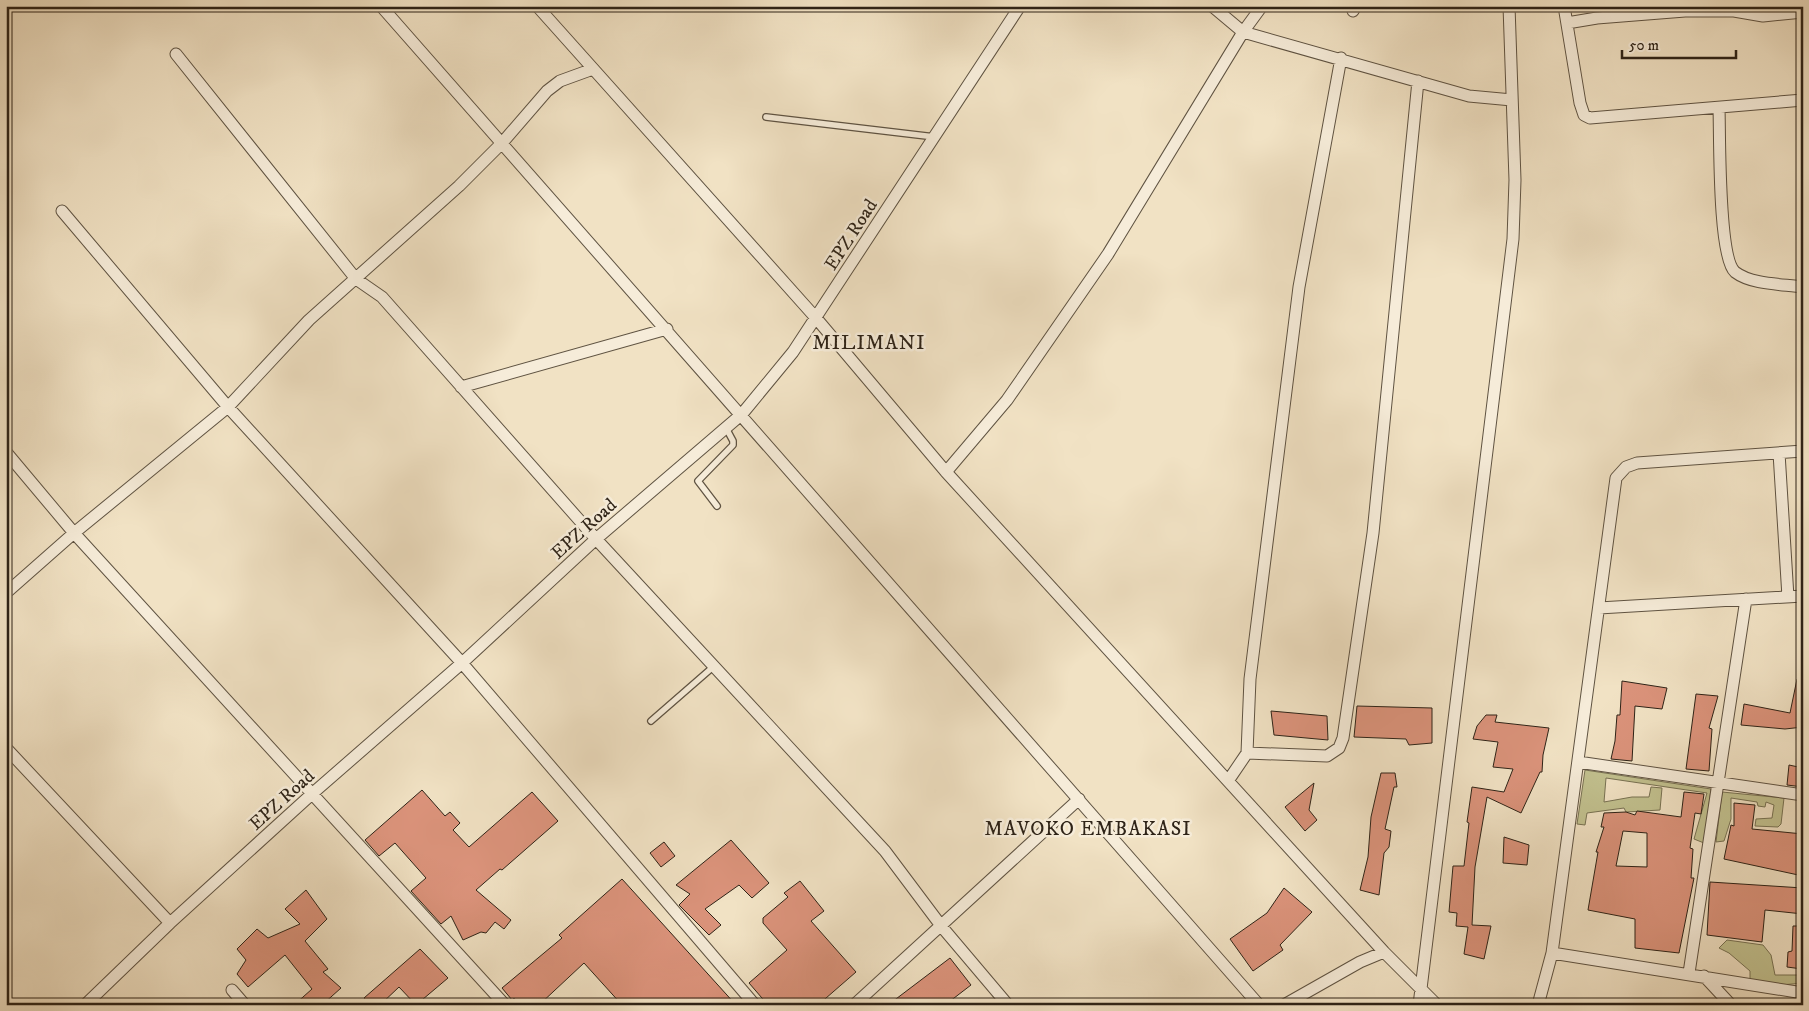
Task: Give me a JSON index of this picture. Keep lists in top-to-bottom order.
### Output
{
  "streets": {
    "street": ["EPZ Road"]
  },
  "districts": ["MILIMANI", "MAVOKO EMBAKASI"],
  "scale_bar": "50 m"
}
